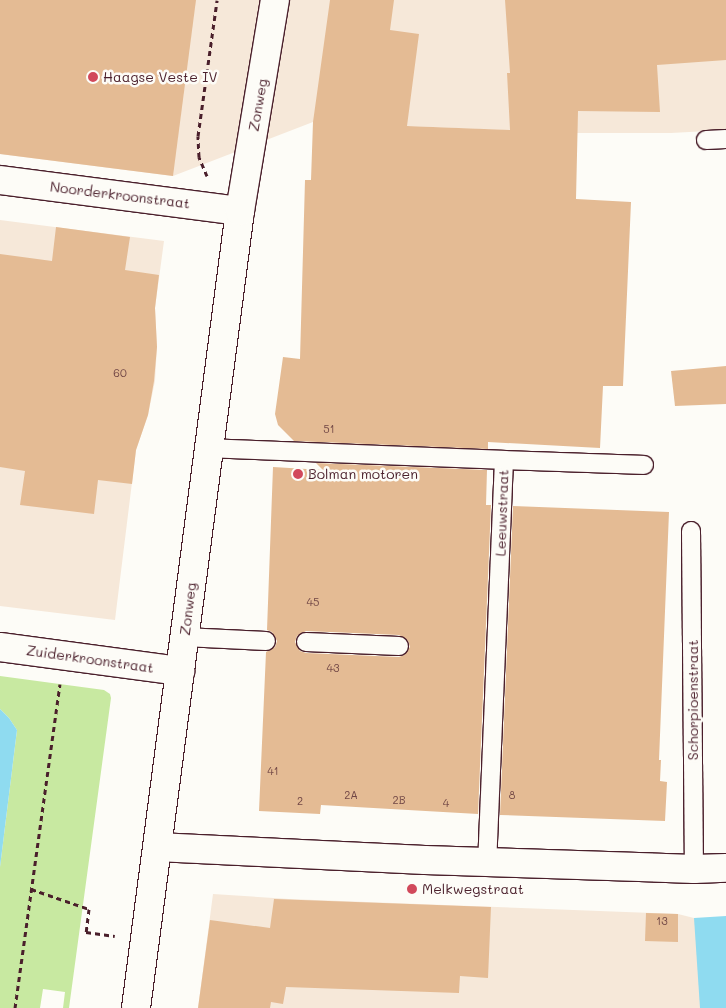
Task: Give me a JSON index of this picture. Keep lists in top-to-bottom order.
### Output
{
  "streets": {
    "street": ["Zonweg", "Noorderkroonstraat", "Zuiderkroonstraat"],
    "lane": ["Leeuwstraat", "Schorpioenstraat"]
  },
  "crossings": [
    ["Zonweg", "Noorderkroonstraat"],
    ["Zonweg", "Leeuwstraat"],
    ["Zonweg", "Zuiderkroonstraat"]
  ],
  "places": ["Haagse Veste IV", "Bolman motoren", "Melkwegstraat"],
  "house_numbers": [
    "60",
    "51",
    "45",
    "43",
    "41",
    "2A",
    "8",
    "2B",
    "2",
    "4",
    "13"
  ]
}
